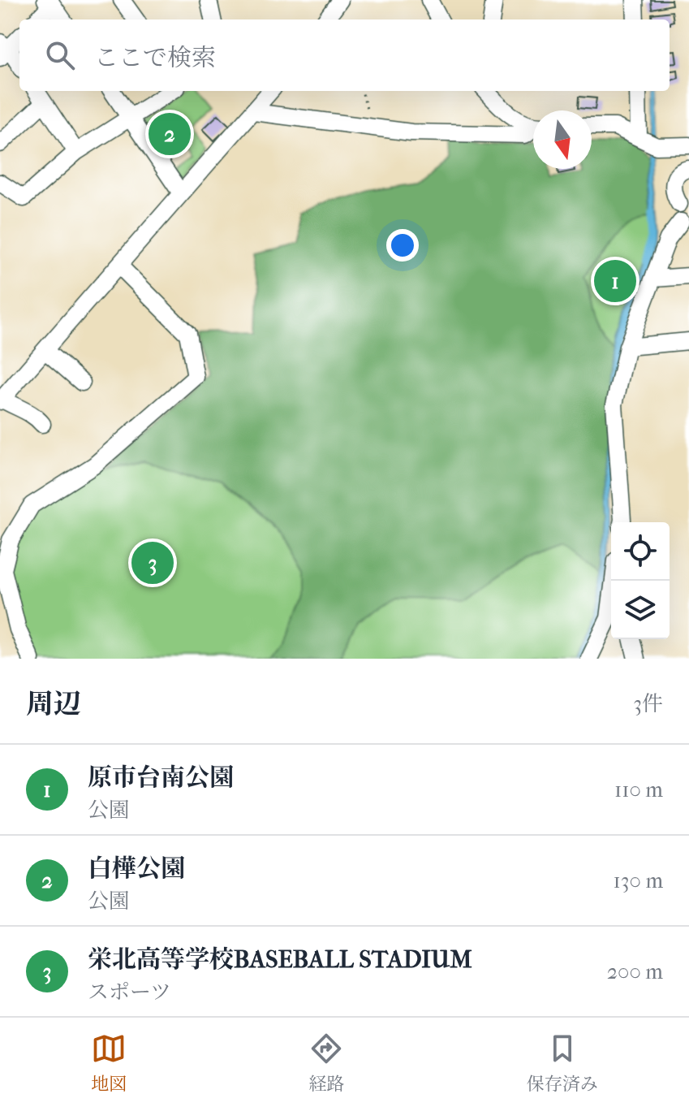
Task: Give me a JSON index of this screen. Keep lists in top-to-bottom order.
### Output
{
  "north": "bottom",
  "page": {
    "search": "ここで検索",
    "pins": ["2", "1", "3"],
    "heading": ["周辺", "3件"],
    "list": [
      {
        "mark": "1",
        "name": "原市台南公園",
        "note": "公園",
        "value": "110 m"
      },
      {
        "mark": "2",
        "name": "白樺公園",
        "note": "公園",
        "value": "130 m"
      },
      {
        "mark": "3",
        "name": "栄北高等学校BASEBALL STADIUM",
        "note": "スポーツ",
        "value": "200 m"
      }
    ],
    "nav": ["地図", "経路", "保存済み"]
  }
}
